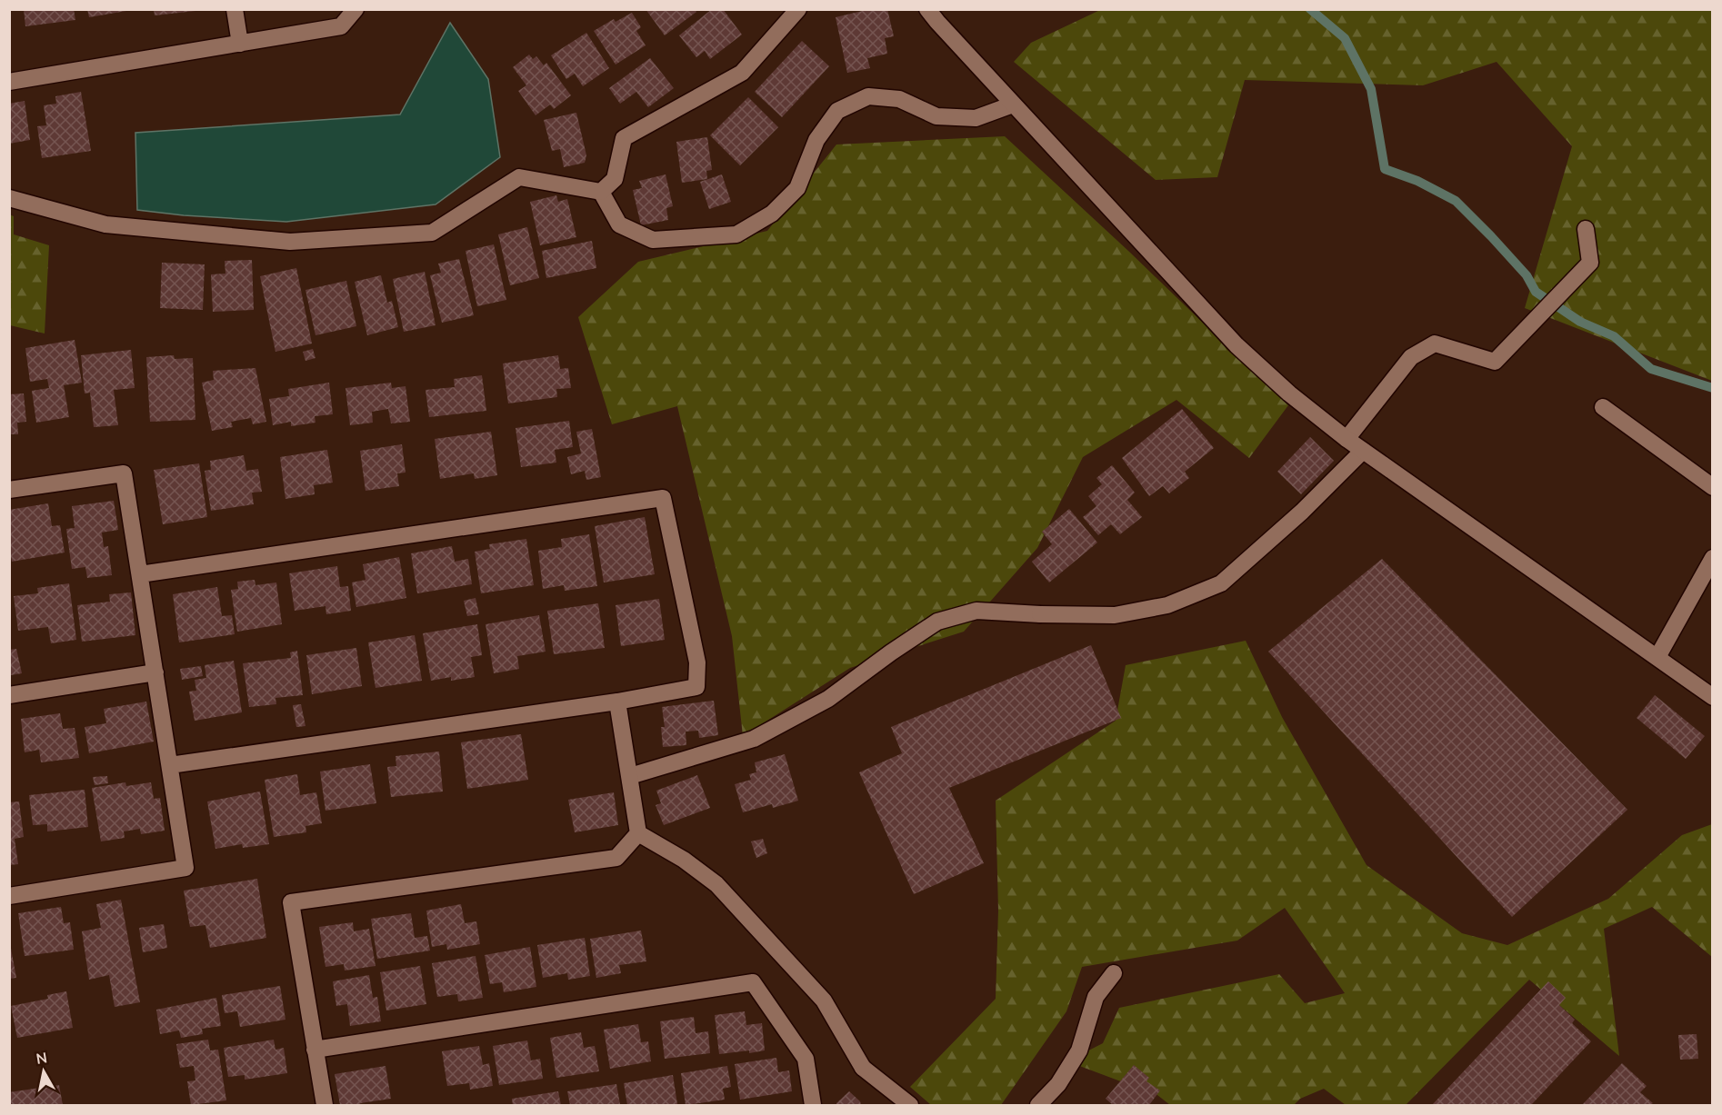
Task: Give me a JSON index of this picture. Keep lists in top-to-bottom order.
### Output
{
  "north": "top"
}
